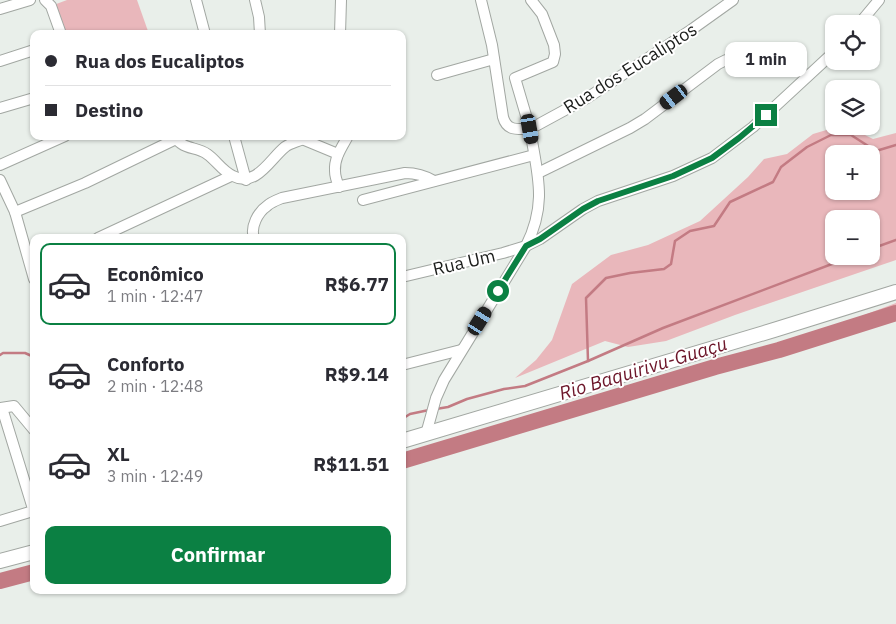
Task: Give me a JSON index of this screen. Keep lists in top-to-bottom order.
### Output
{
  "streets": {
    "street": ["Rua dos Eucaliptos", "Rua Um"]
  },
  "water": ["Rio Baquirivu-Guaçu"],
  "page": {
    "map_buttons": ["+", "−"],
    "banner": ["Rua dos Eucaliptos", "Destino"],
    "bubble": "1 min",
    "list": [
      {
        "name": "Econômico",
        "note": "1 min · 12:47",
        "value": "R$6.77"
      },
      {
        "name": "Conforto",
        "note": "2 min · 12:48",
        "value": "R$9.14"
      },
      {
        "name": "XL",
        "note": "3 min · 12:49",
        "value": "R$11.51"
      }
    ],
    "buttons": "Confirmar"
  }
}
